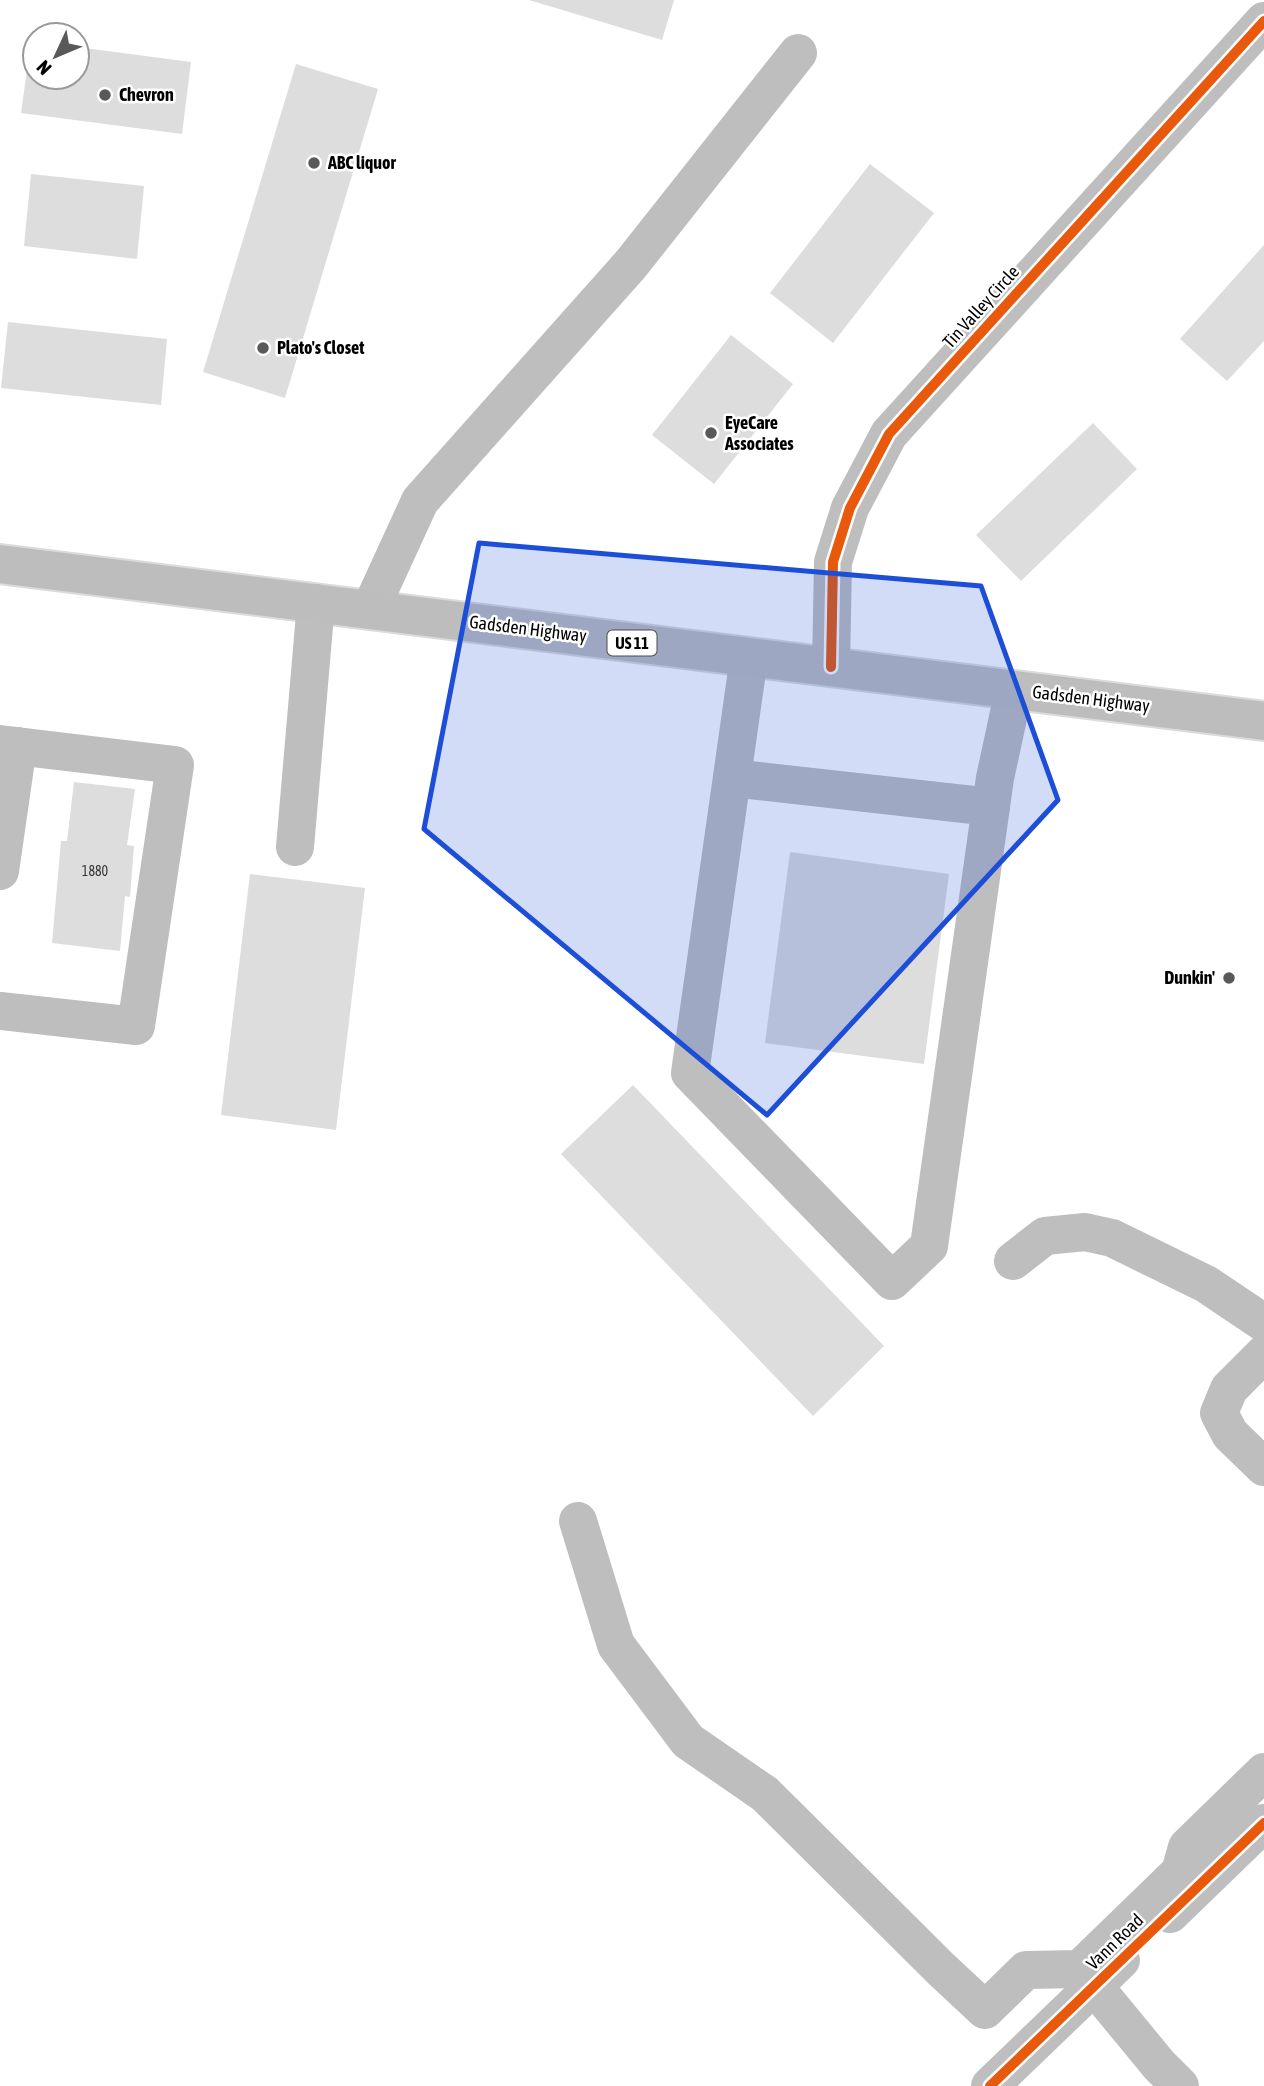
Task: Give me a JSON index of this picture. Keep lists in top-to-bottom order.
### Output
{
  "streets": {
    "main road": ["Gadsden Highway", "US 11"],
    "street": ["Tin Valley Circle", "Vann Road"]
  },
  "crossings": [
    ["Tin Valley Circle", "Gadsden Highway"]
  ],
  "places": [
    "Chevron",
    "ABC liquor",
    "Plato's Closet",
    "EyeCare Associates",
    "Dunkin'"
  ],
  "house_numbers": ["1880"],
  "north": "bottom left"
}
